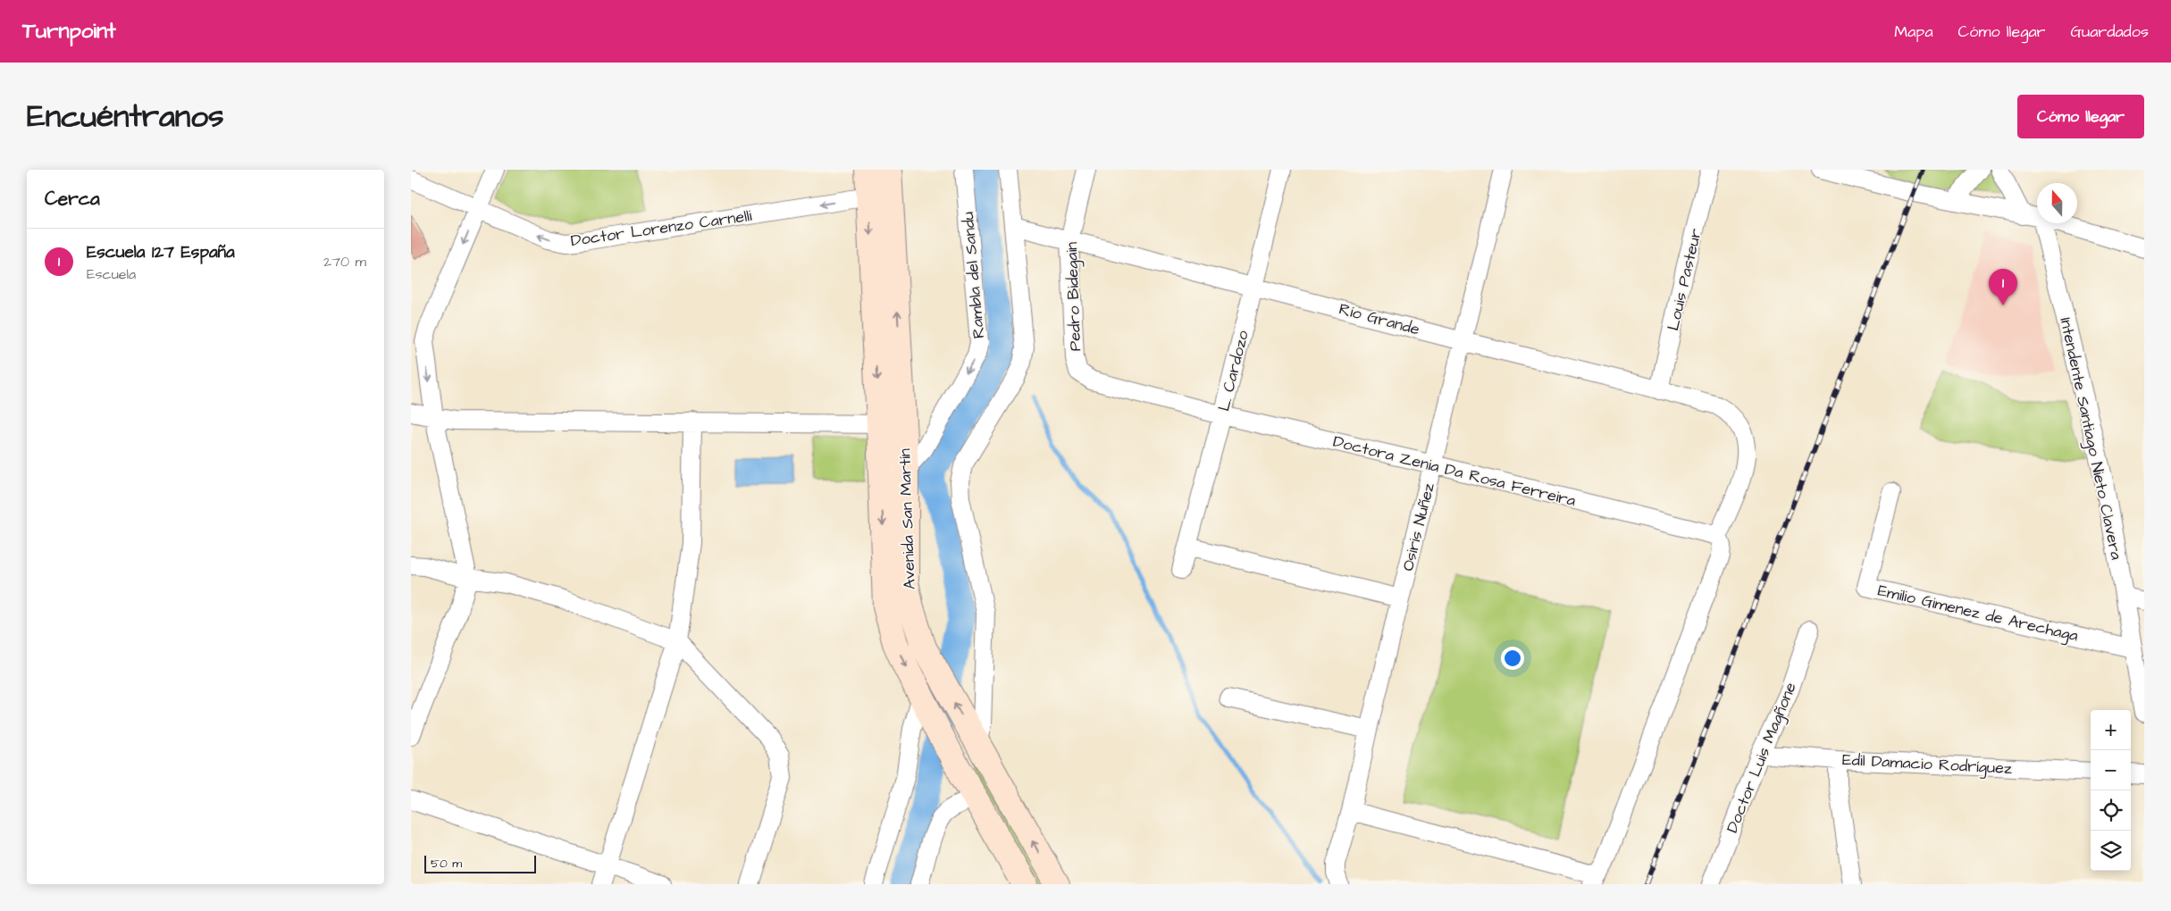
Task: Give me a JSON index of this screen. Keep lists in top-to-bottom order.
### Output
{
  "streets": {
    "street": [
      "Doctor Lorenzo Carnelli",
      "Rambla del Sandu",
      "Louis Pasteur",
      "Pedro Bidegain",
      "Río Grande",
      "L. Cardozo",
      "Intendente Santiago Nieto Clavera",
      "Doctora Zenia Da Rosa Ferreira",
      "Avenida San Martín",
      "Osiris Nuñez",
      "Emilio Gimenez de Arechaga",
      "Doctor Luis Magñone",
      "Edil Damacio Rodríguez"
    ]
  },
  "crossings": [
    ["Doctor Lorenzo Carnelli", "Avenida San Martín"],
    ["Rambla del Sandu", "Avenida San Martín"],
    ["Louis Pasteur", "Río Grande"],
    ["Pedro Bidegain", "Río Grande"],
    ["Pedro Bidegain", "Doctora Zenia Da Rosa Ferreira"],
    ["Río Grande", "L. Cardozo"],
    ["Río Grande", "Doctora Zenia Da Rosa Ferreira"],
    ["Río Grande", "Osiris Nuñez"],
    ["L. Cardozo", "Doctora Zenia Da Rosa Ferreira"],
    ["Intendente Santiago Nieto Clavera", "Emilio Gimenez de Arechaga"],
    ["Doctora Zenia Da Rosa Ferreira", "Osiris Nuñez"],
    ["Doctor Luis Magñone", "Edil Damacio Rodríguez"]
  ],
  "one_way": ["Doctor Lorenzo Carnelli"],
  "scale_bar": "50 m",
  "north": "top",
  "page": {
    "header": "Turnpoint",
    "nav": ["Mapa", "Cómo llegar", "Guardados"],
    "title": "Encuéntranos",
    "buttons": "Cómo llegar",
    "heading": "Cerca",
    "list": [
      {
        "mark": "1",
        "name": "Escuela 127 España",
        "note": "Escuela",
        "value": "270 m"
      }
    ],
    "pins": "1",
    "map_buttons": ["+", "−"],
    "scale": "50 m"
  }
}
